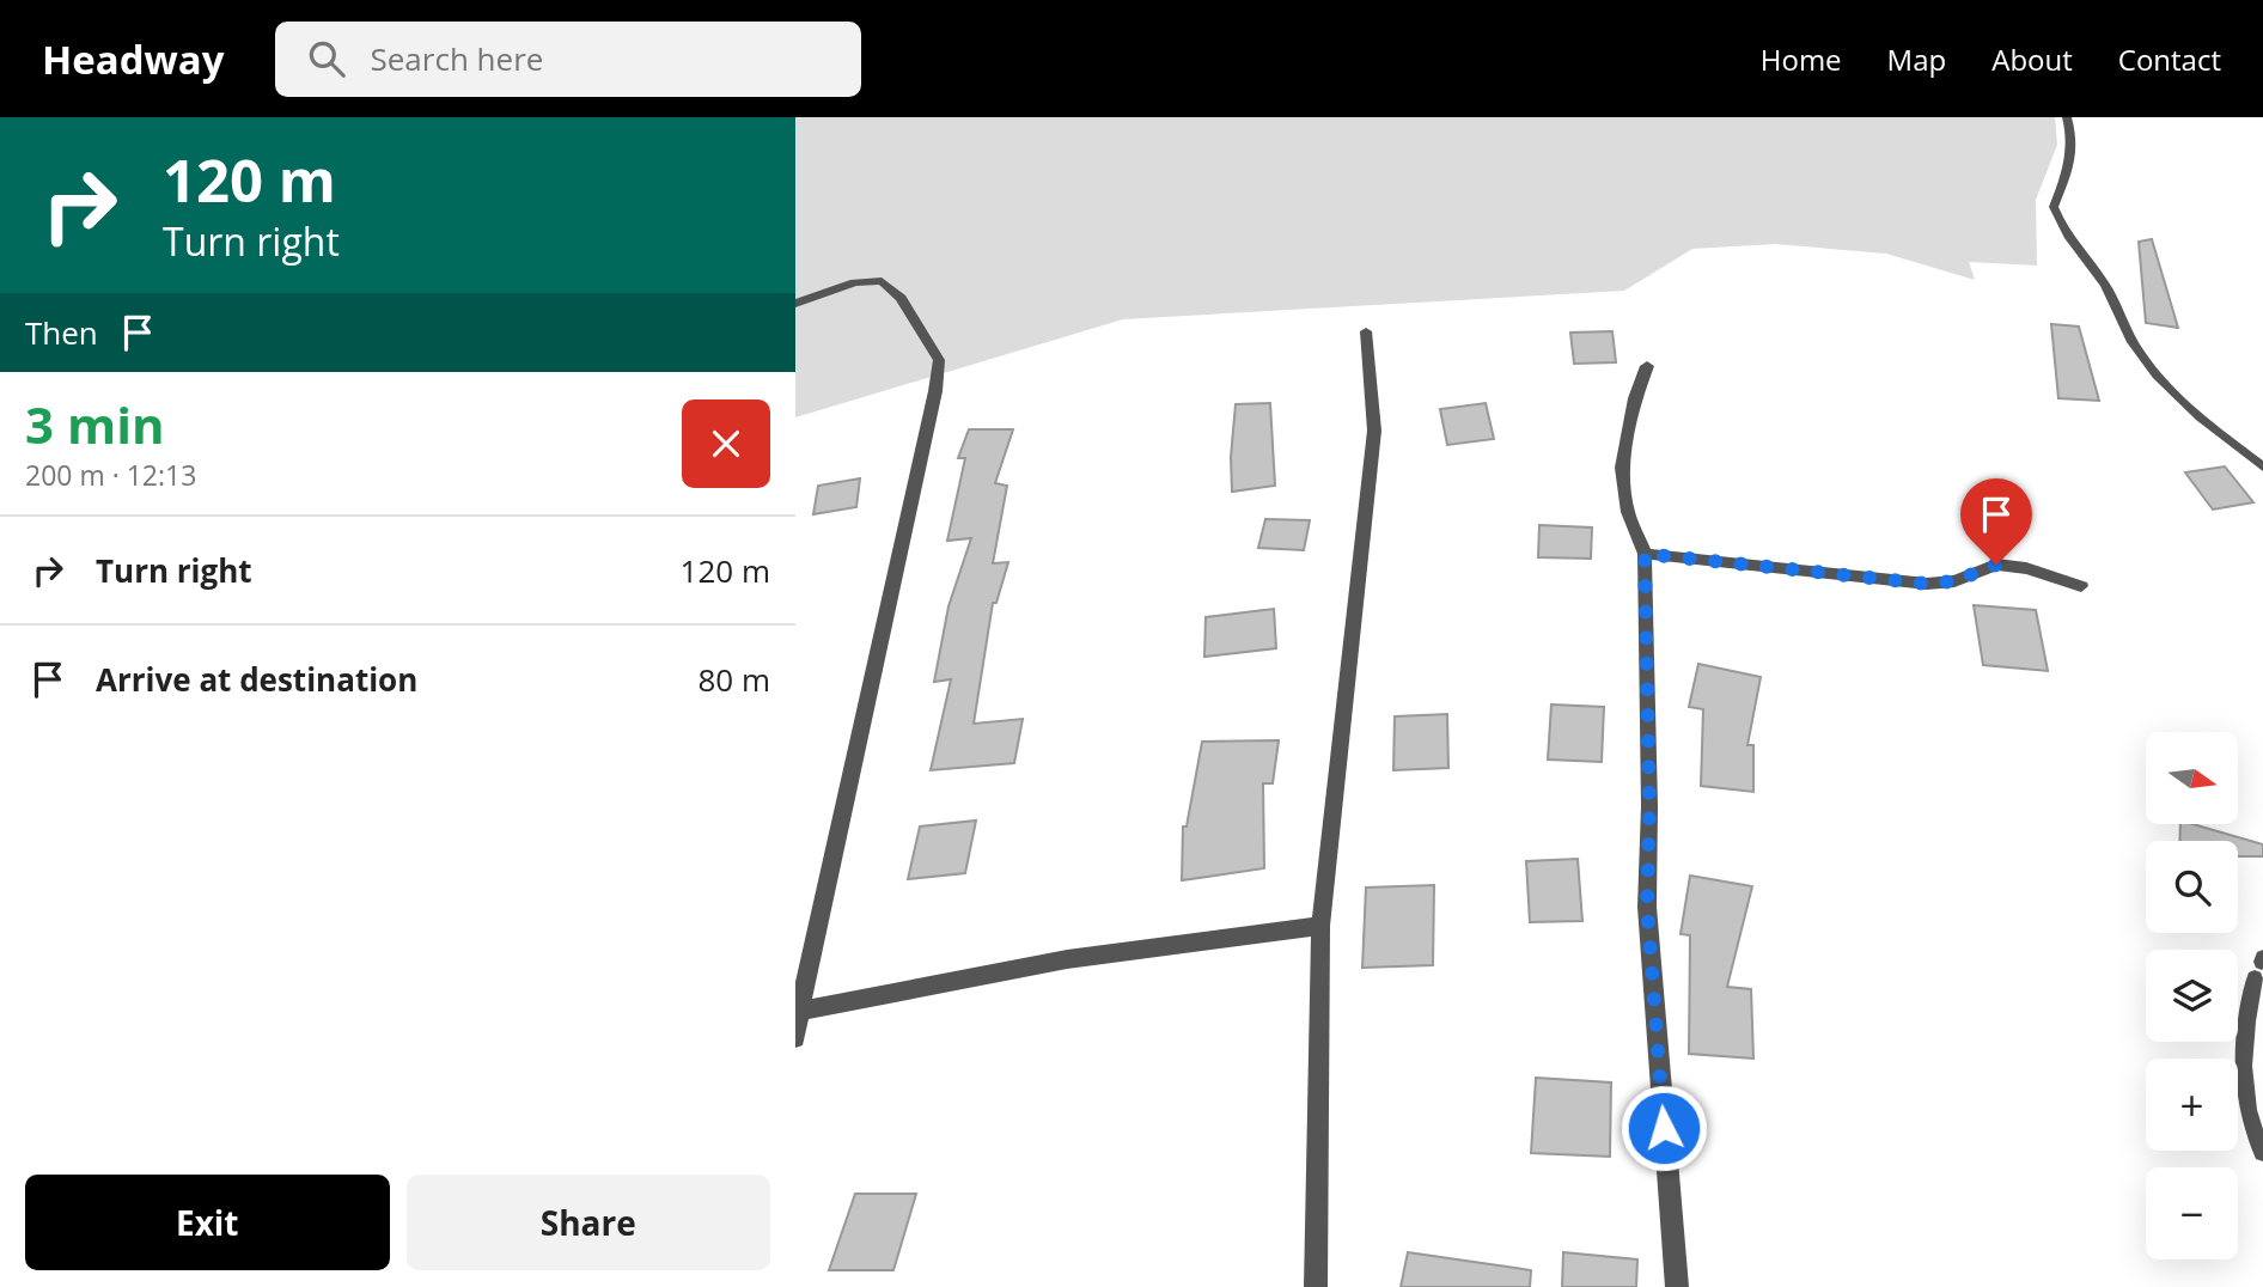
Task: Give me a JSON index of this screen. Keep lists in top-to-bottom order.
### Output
{
  "north": "right",
  "page": {
    "header": "Headway",
    "search": "Search here",
    "nav": [
      "Home",
      "Map",
      "About",
      "Contact"
    ],
    "turn": ["120 m", "Turn right"],
    "then": "Then",
    "heading": ["3 min", "200 m · 12:13"],
    "list": [
      {
        "name": "Turn right",
        "value": "120 m"
      },
      {
        "name": "Arrive at destination",
        "value": "80 m"
      }
    ],
    "map_buttons": ["+", "−"],
    "buttons": ["Exit", "Share"]
  }
}
